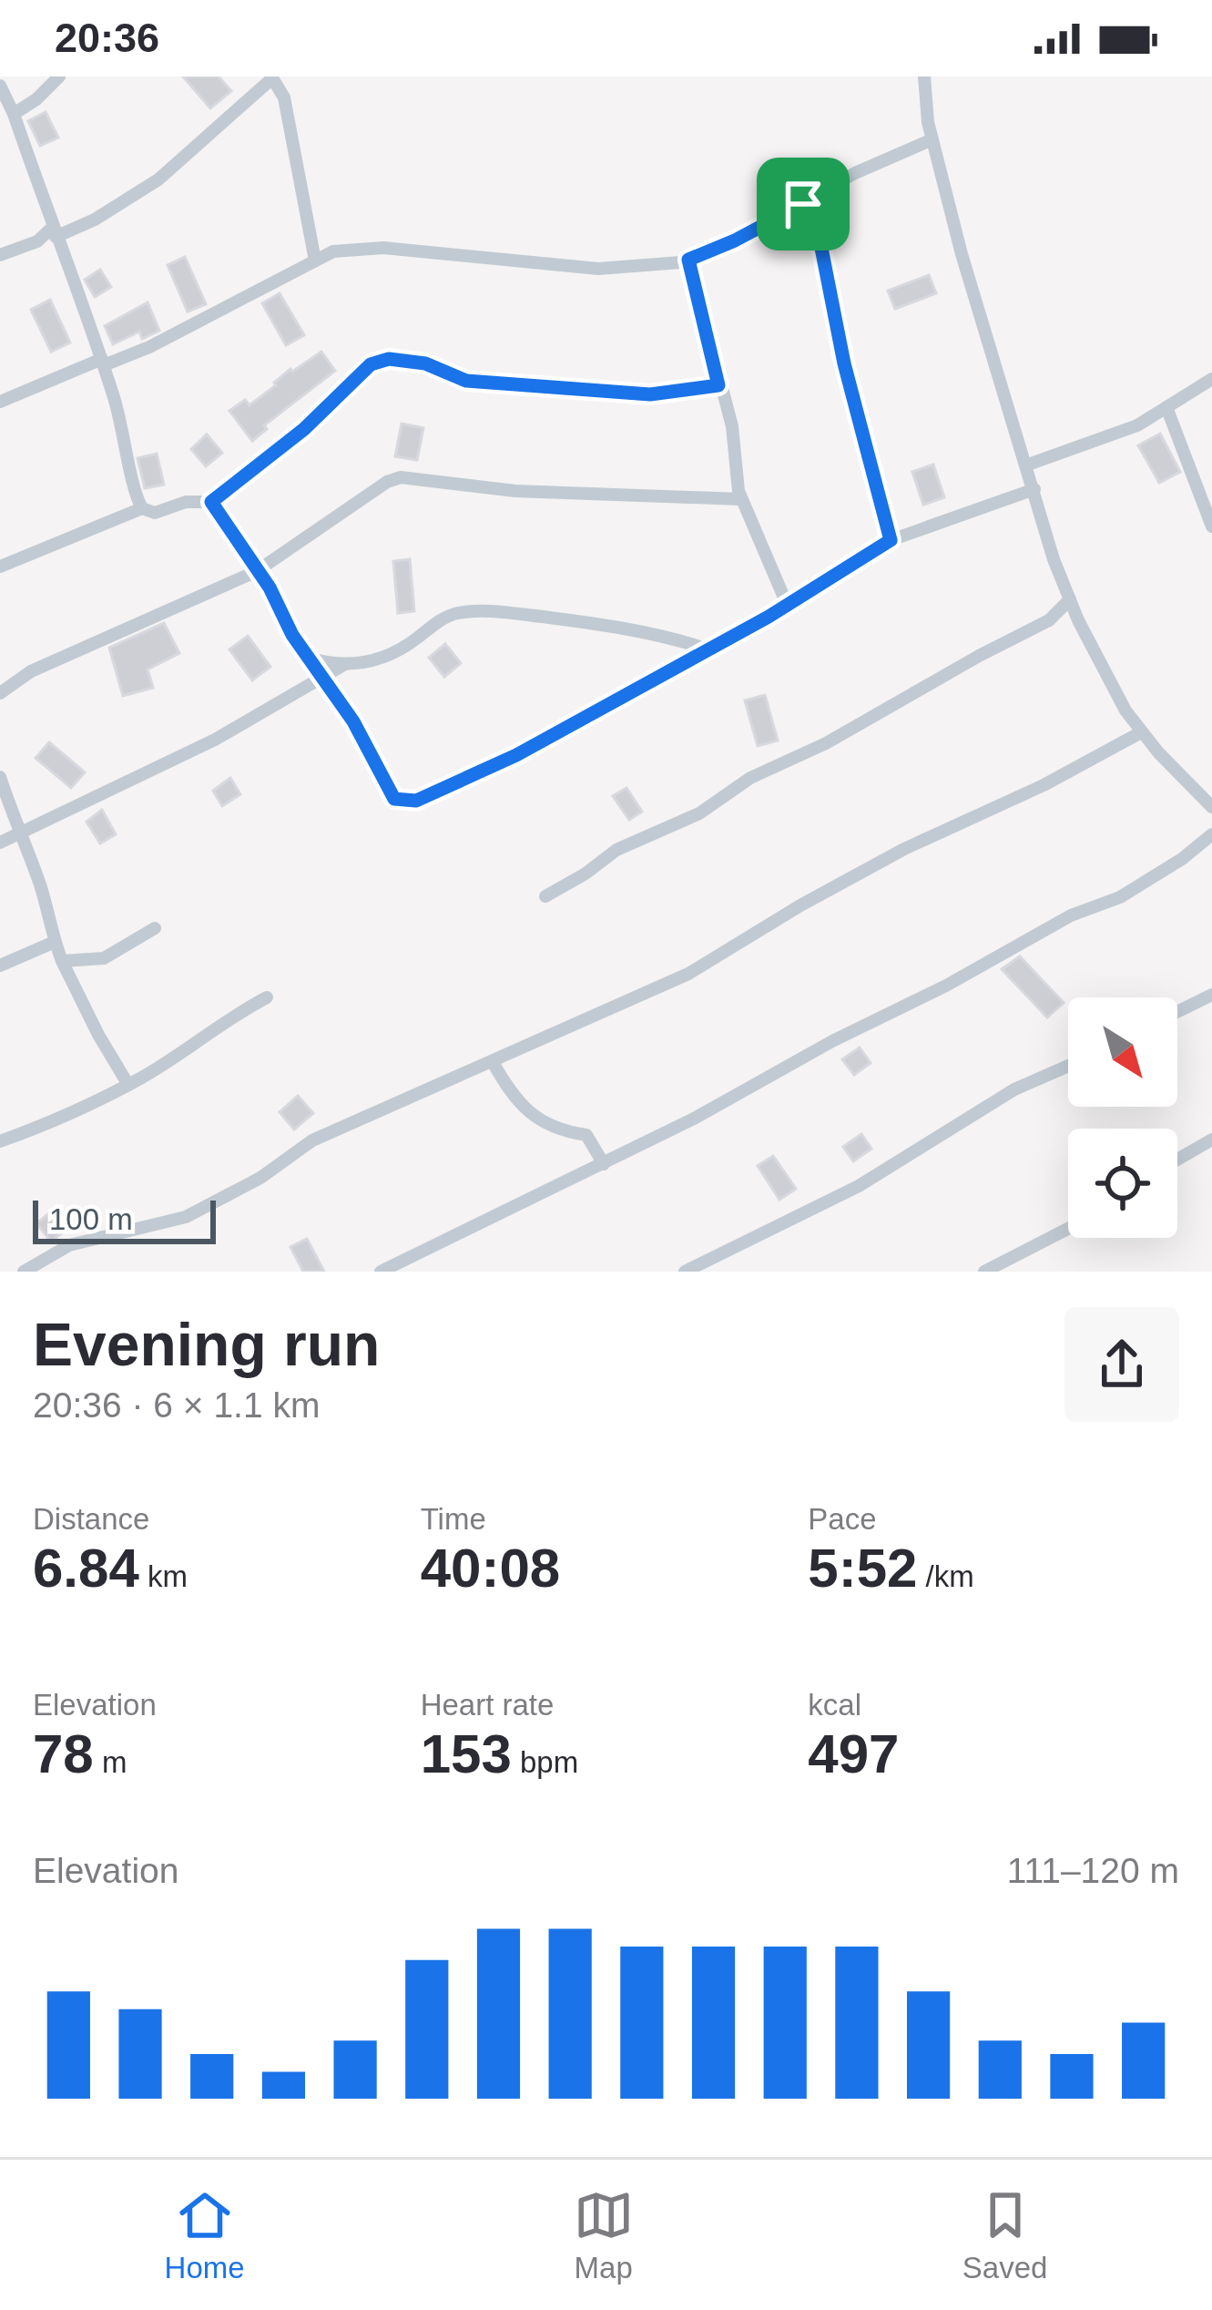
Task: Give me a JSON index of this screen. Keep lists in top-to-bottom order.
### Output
{
  "scale_bar": "100 m",
  "north": "bottom right",
  "page": {
    "status": "20:36",
    "scale": "100 m",
    "heading": ["Evening run", "20:36 · 6 × 1.1 km"],
    "stats": [
      ["Distance", "6.84 km"],
      ["Time", "40:08"],
      ["Pace", "5:52 /km"],
      ["Elevation", "78 m"],
      ["Heart rate", "153 bpm"],
      ["kcal", "497"]
    ],
    "chart": ["Elevation", "111–120 m"],
    "tabs": ["Home", "Map", "Saved"]
  }
}
